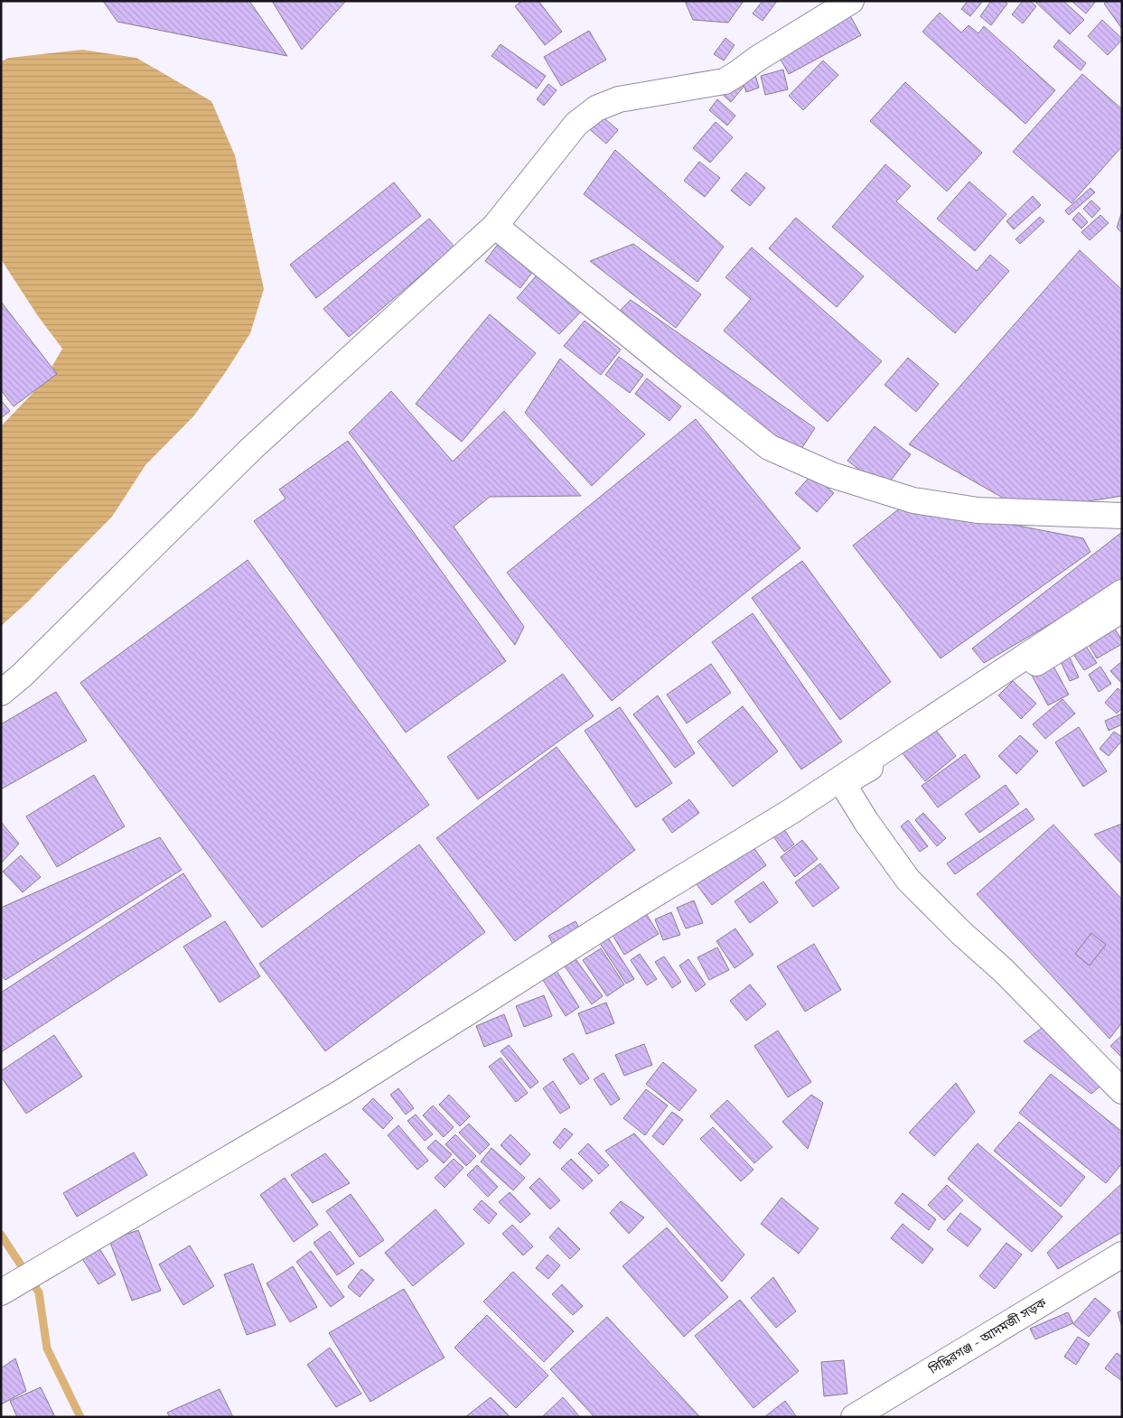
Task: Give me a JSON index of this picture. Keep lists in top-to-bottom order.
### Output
{
  "streets": {
    "street": ["সিদ্ধিরগঞ্জ - আদমজী সড়ক"]
  }
}
